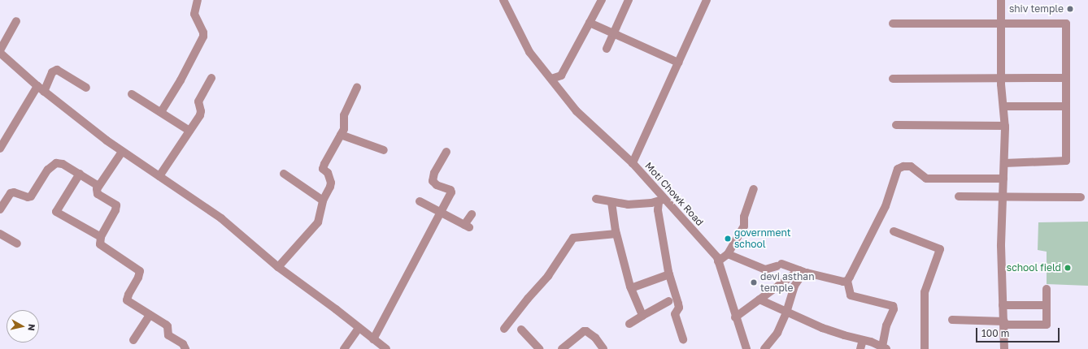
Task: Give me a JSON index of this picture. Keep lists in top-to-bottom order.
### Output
{
  "streets": {
    "street": ["Moti Chowk Road"]
  },
  "places": [
    "shiv temple",
    "government school",
    "school field",
    "devi asthan temple"
  ],
  "scale_bar": "100 m",
  "north": "right"
}
